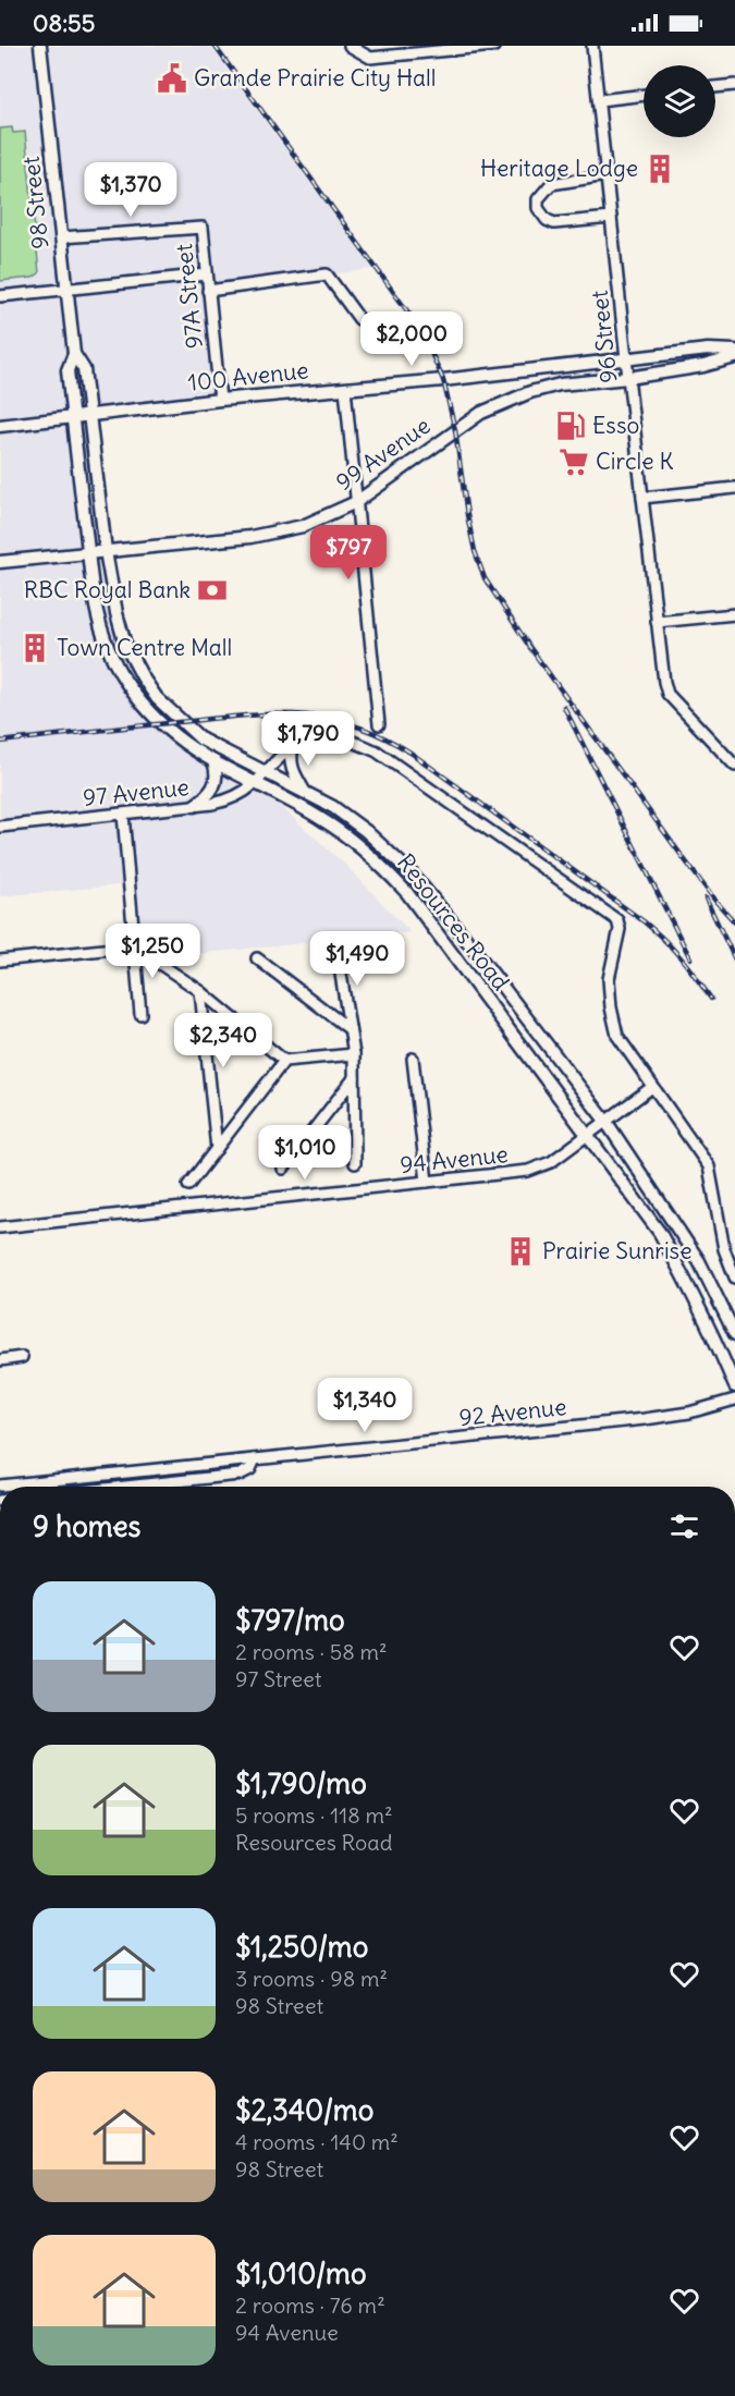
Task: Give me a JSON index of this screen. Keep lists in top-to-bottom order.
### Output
{
  "streets": {
    "main road": [
      "98 Street",
      "100 Avenue",
      "99 Avenue",
      "Resources Road"
    ],
    "street": [
      "97A Street",
      "96 Street",
      "97 Avenue",
      "94 Avenue",
      "92 Avenue"
    ]
  },
  "crossings": [
    ["98 Street", "97A Street"],
    ["98 Street", "100 Avenue"],
    ["98 Street", "99 Avenue"],
    ["98 Street", "Resources Road"],
    ["97A Street", "100 Avenue"],
    ["96 Street", "100 Avenue"],
    ["96 Street", "99 Avenue"],
    ["99 Avenue", "Resources Road"],
    ["97 Avenue", "Resources Road"],
    ["Resources Road", "94 Avenue"]
  ],
  "places": {
    "public building": ["Grande Prairie City Hall"],
    "building": ["Heritage Lodge", "Town Centre Mall", "Prairie Sunrise"],
    "fuel station": ["Esso"],
    "supermarket": ["Circle K"],
    "bank": ["RBC Royal Bank"]
  },
  "page": {
    "status": "08:55",
    "price": [
      "$1,370",
      "$2,000",
      "$797",
      "$1,790",
      "$1,250",
      "$1,490",
      "$2,340",
      "$1,010",
      "$1,340"
    ],
    "heading": "9 homes",
    "list": [
      {
        "name": "$797/mo",
        "note": "2 rooms · 58 m² · 97 Street"
      },
      {
        "name": "$1,790/mo",
        "note": "5 rooms · 118 m² · Resources Road"
      },
      {
        "name": "$1,250/mo",
        "note": "3 rooms · 98 m² · 98 Street"
      },
      {
        "name": "$2,340/mo",
        "note": "4 rooms · 140 m² · 98 Street"
      },
      {
        "name": "$1,010/mo",
        "note": "2 rooms · 76 m² · 94 Avenue"
      }
    ]
  }
}
